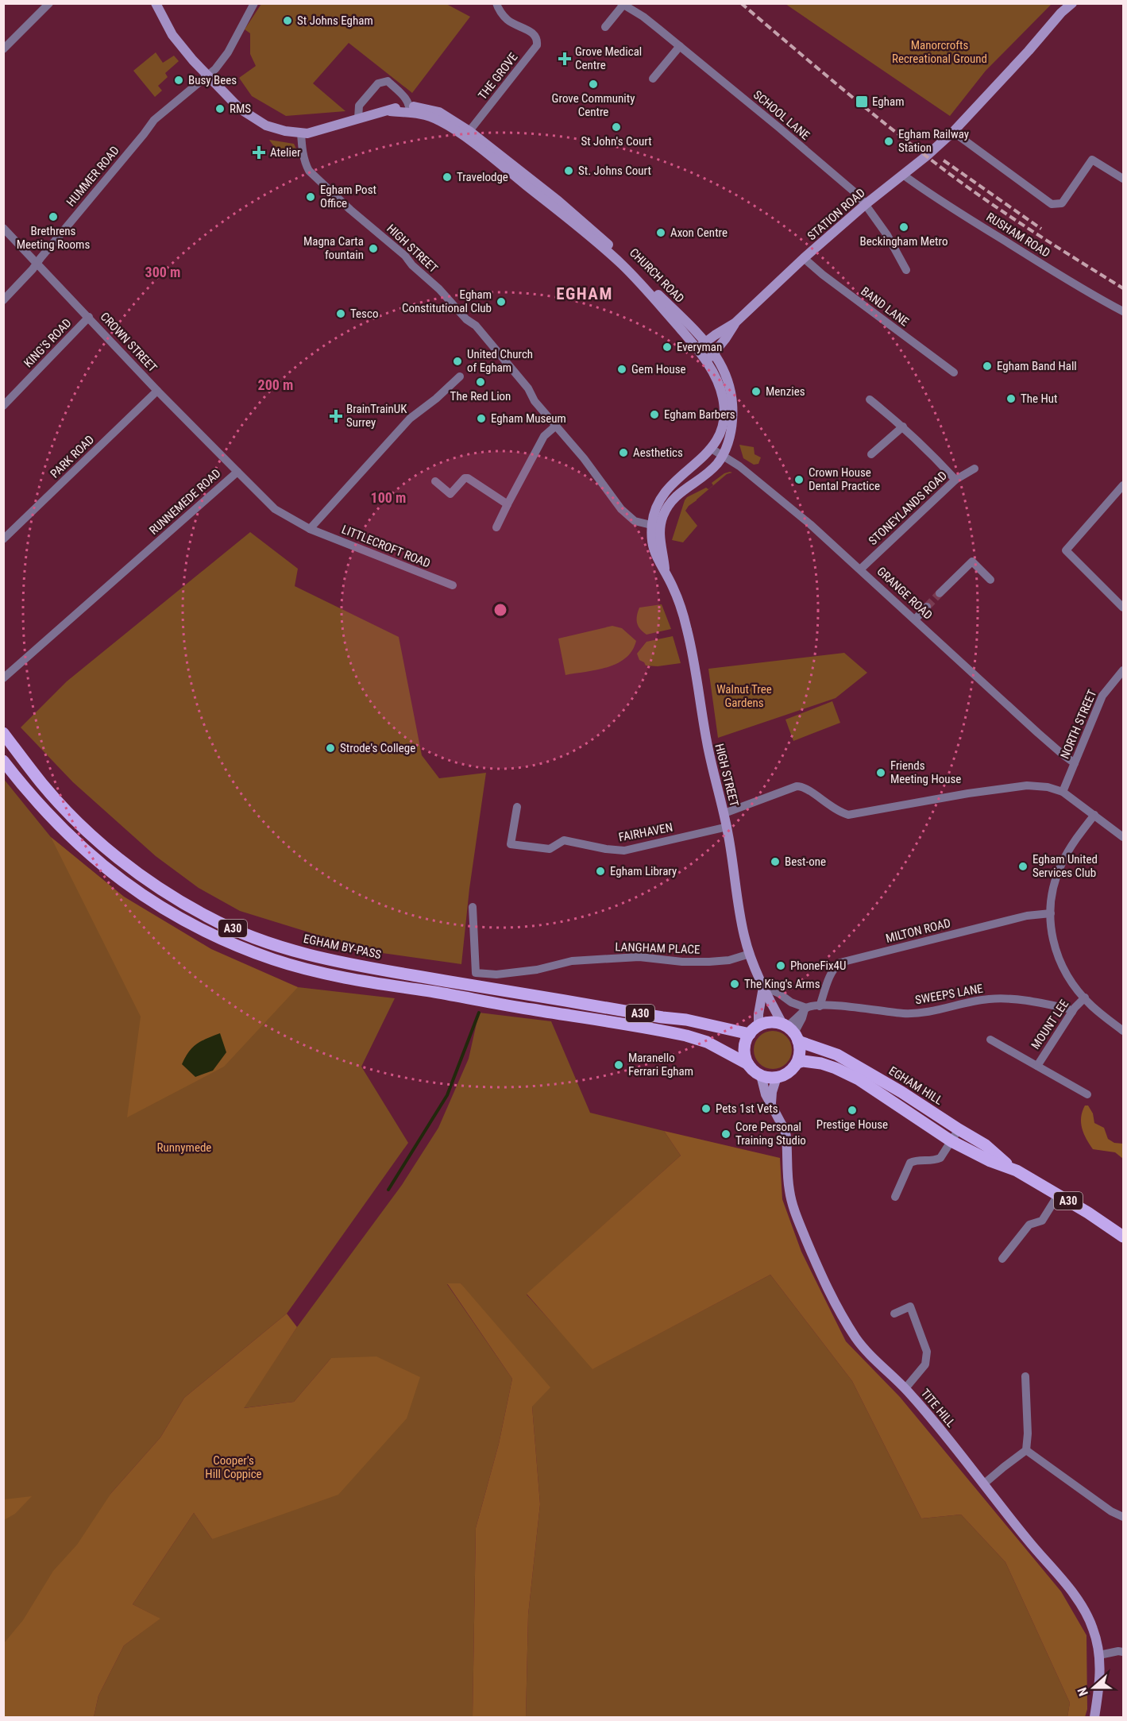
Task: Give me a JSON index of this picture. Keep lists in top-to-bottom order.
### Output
{
  "streets": {
    "main road": [
      "STATION ROAD",
      "HIGH STREET",
      "CHURCH ROAD",
      "A30",
      "EGHAM BY-PASS",
      "EGHAM HILL",
      "TITE HILL"
    ],
    "street": [
      "THE GROVE",
      "SCHOOL LANE",
      "HUMMER ROAD",
      "RUSHAM ROAD",
      "BAND LANE",
      "CROWN STREET",
      "KING'S ROAD",
      "PARK ROAD",
      "RUNNEMEDE ROAD",
      "STONEYLANDS ROAD",
      "LITTLECROFT ROAD",
      "GRANGE ROAD",
      "NORTH STREET",
      "FAIRHAVEN",
      "MILTON ROAD",
      "LANGHAM PLACE",
      "SWEEPS LANE",
      "MOUNT LEE"
    ]
  },
  "crossings": [
    ["THE GROVE", "CHURCH ROAD"],
    ["SCHOOL LANE", "STATION ROAD"],
    ["HUMMER ROAD", "CROWN STREET"],
    ["STATION ROAD", "RUSHAM ROAD"],
    ["STATION ROAD", "CHURCH ROAD"],
    ["STATION ROAD", "BAND LANE"],
    ["HIGH STREET", "CHURCH ROAD"],
    ["HIGH STREET", "FAIRHAVEN"],
    ["HIGH STREET", "A30"],
    ["HIGH STREET", "EGHAM BY-PASS"],
    ["HIGH STREET", "LANGHAM PLACE"],
    ["HIGH STREET", "EGHAM HILL"],
    ["HIGH STREET", "TITE HILL"],
    ["CHURCH ROAD", "GRANGE ROAD"],
    ["CROWN STREET", "KING'S ROAD"],
    ["CROWN STREET", "PARK ROAD"],
    ["CROWN STREET", "RUNNEMEDE ROAD"],
    ["RUNNEMEDE ROAD", "LITTLECROFT ROAD"],
    ["STONEYLANDS ROAD", "GRANGE ROAD"],
    ["GRANGE ROAD", "NORTH STREET"],
    ["A30", "EGHAM BY-PASS"],
    ["A30", "EGHAM HILL"],
    ["A30", "TITE HILL"],
    ["MILTON ROAD", "SWEEPS LANE"],
    ["EGHAM BY-PASS", "EGHAM HILL"],
    ["EGHAM BY-PASS", "TITE HILL"],
    ["SWEEPS LANE", "MOUNT LEE"],
    ["EGHAM HILL", "TITE HILL"]
  ],
  "districts": ["EGHAM"],
  "parks": [
    "Manorcrofts Recreational Ground",
    "Walnut Tree Gardens",
    "Runnymede",
    "Cooper's Hill Coppice"
  ],
  "places": {
    "other": [
      "St Johns Egham",
      "Busy Bees",
      "Grove Community Centre",
      "RMS",
      "St John's Court",
      "Egham Railway Station",
      "St. Johns Court",
      "Travelodge",
      "Egham Post Office",
      "Brethrens Meeting Rooms",
      "Beckingham Metro",
      "Axon Centre",
      "Magna Carta fountain",
      "Egham Constitutional Club",
      "Tesco",
      "Everyman",
      "United Church of Egham",
      "Egham Band Hall",
      "Gem House",
      "The Red Lion",
      "Menzies",
      "The Hut",
      "Egham Barbers",
      "Egham Museum",
      "Aesthetics",
      "Crown House Dental Practice",
      "Strode's College",
      "Friends Meeting House",
      "Best-one",
      "Egham United Services Club",
      "Egham Library",
      "PhoneFix4U",
      "The King's Arms",
      "Maranello Ferrari Egham",
      "Pets 1st Vets",
      "Prestige House",
      "Core Personal Training Studio"
    ],
    "health": ["Grove Medical Centre", "Atelier", "BrainTrainUK Surrey"],
    "transit": ["Egham"]
  },
  "north": "left",
  "rings": ["300 m", "200 m", "100 m"]
}
